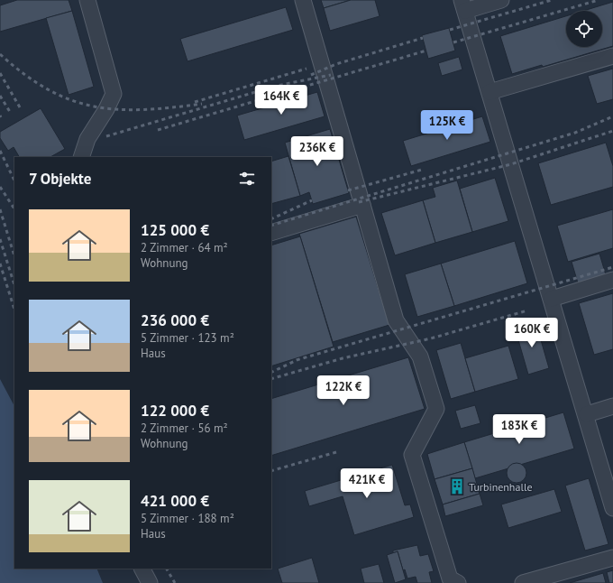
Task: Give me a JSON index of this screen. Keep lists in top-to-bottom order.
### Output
{
  "places": {
    "building": ["Turbinenhalle"]
  },
  "page": {
    "price": [
      "164K €",
      "125K €",
      "236K €",
      "160K €",
      "122K €",
      "183K €",
      "421K €"
    ],
    "heading": "7 Objekte",
    "list": [
      {
        "name": "125 000 €",
        "note": "2 Zimmer · 64 m² · Wohnung"
      },
      {
        "name": "236 000 €",
        "note": "5 Zimmer · 123 m² · Haus"
      },
      {
        "name": "122 000 €",
        "note": "2 Zimmer · 56 m² · Wohnung"
      },
      {
        "name": "421 000 €",
        "note": "5 Zimmer · 188 m² · Haus"
      }
    ]
  }
}
